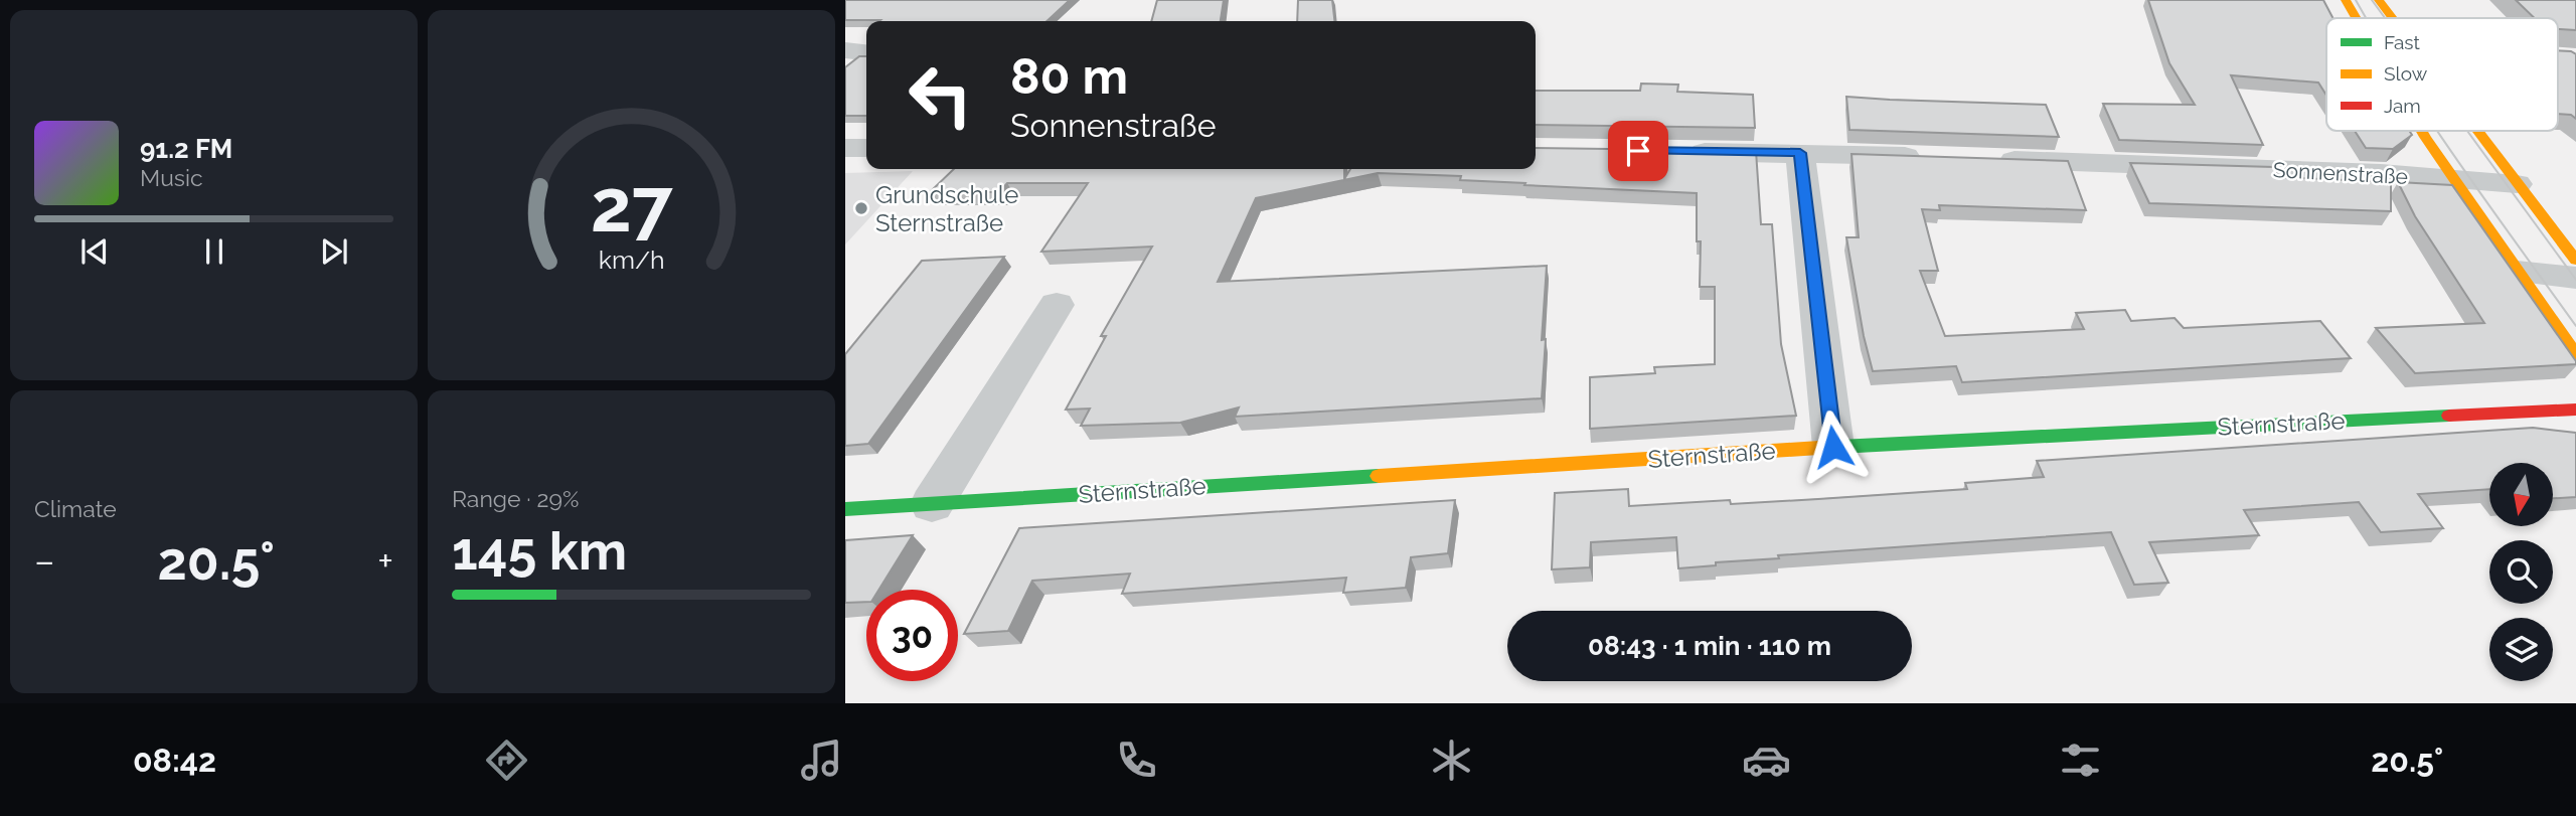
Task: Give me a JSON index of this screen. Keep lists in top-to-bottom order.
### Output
{
  "streets": {
    "street": ["Sonnenstraße", "Sternstraße"]
  },
  "places": ["Grundschule Sternstraße"],
  "legend": ["Fast", "Slow", "Jam"],
  "north": "bottom",
  "page": {
    "turn": ["80 m", "Sonnenstraße"],
    "song": ["91.2 FM", "Music"],
    "tile": [
      "Climate",
      ["Range · 29%", "145 km"]
    ],
    "heat": ["−", "20.5°", "+"],
    "limit": "30",
    "trip": "08:43 · 1 min · 110 m",
    "tabs": ["08:42", "20.5°"],
    "gauge": ["27", "km/h"]
  }
}
